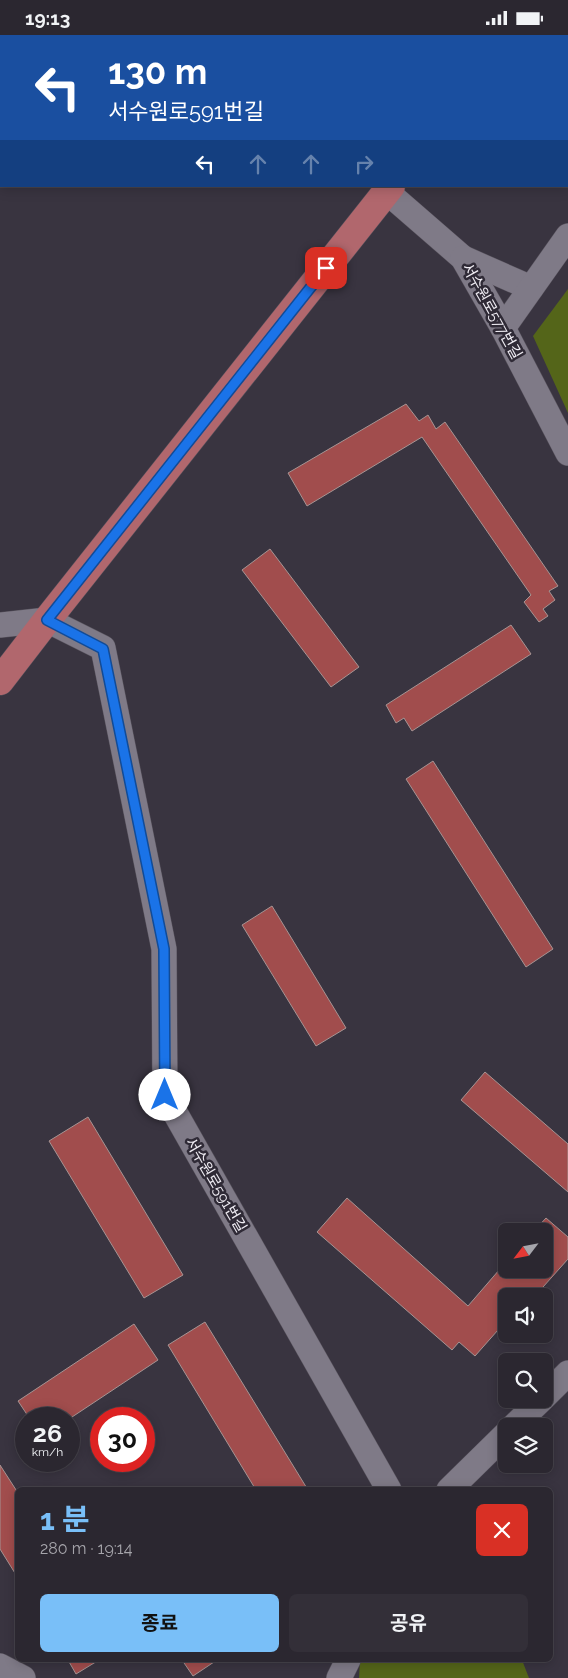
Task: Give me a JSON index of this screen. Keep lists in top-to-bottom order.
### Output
{
  "streets": {
    "street": ["서수원로577번길", "서수원로591번길"]
  },
  "north": "bottom left",
  "page": {
    "status": "19:13",
    "turn": ["130 m", "서수원로591번길"],
    "speed": "26 km/h",
    "limit": "30",
    "heading": ["1 분", "280 m · 19:14"],
    "buttons": ["종료", "공유"]
  }
}
